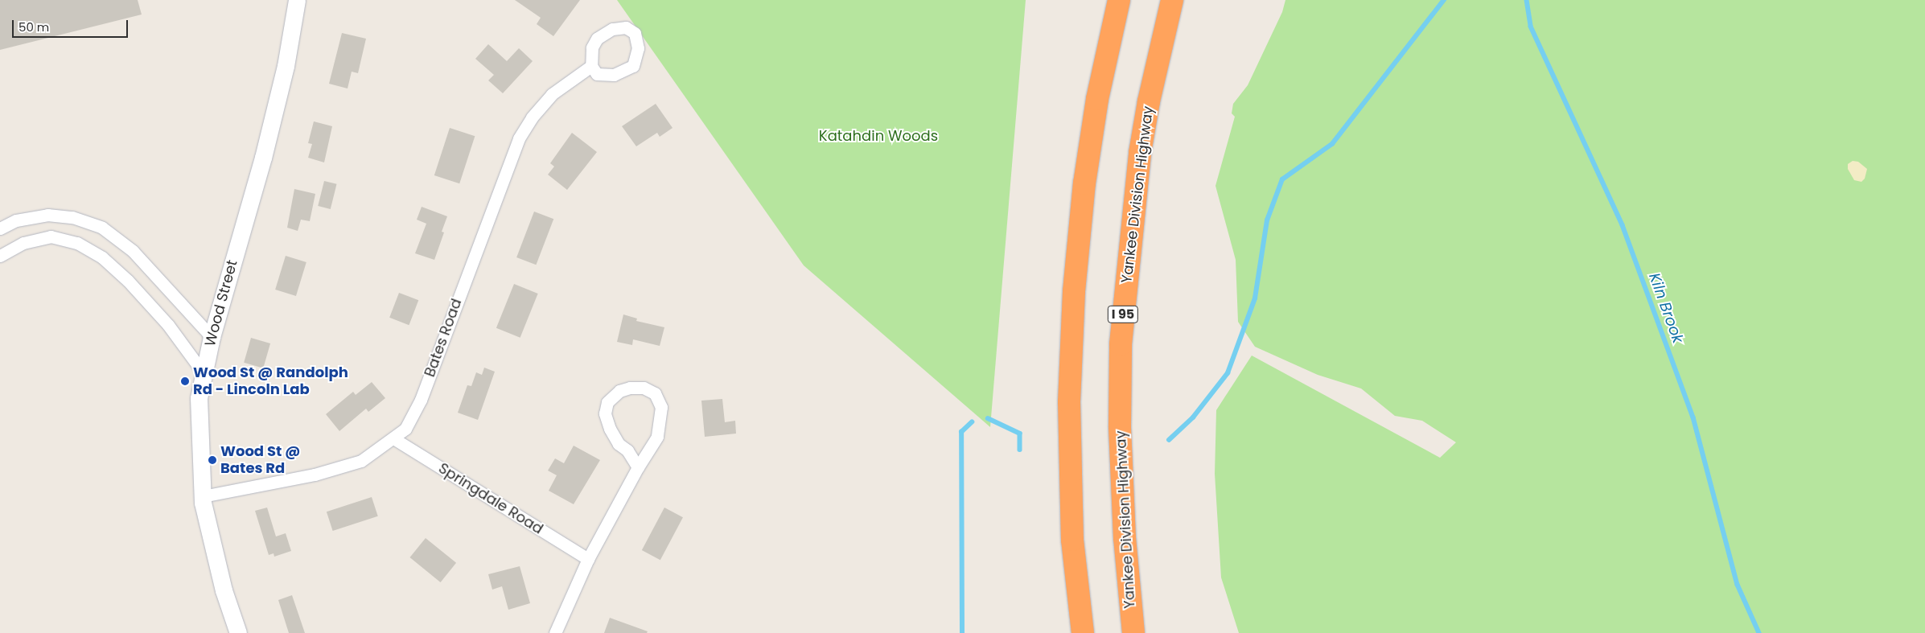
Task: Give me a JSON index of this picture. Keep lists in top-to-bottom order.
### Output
{
  "streets": {
    "highway": ["Yankee Division Highway", "I 95"],
    "street": ["Wood Street", "Bates Road", "Springdale Road"]
  },
  "crossings": [
    ["Wood Street", "Bates Road"],
    ["Bates Road", "Springdale Road"]
  ],
  "water": ["Kiln Brook"],
  "parks": ["Katahdin Woods"],
  "places": ["Wood St @ Randolph Rd - Lincoln Lab", "Wood St @ Bates Rd"],
  "scale_bar": "50 m"
}
